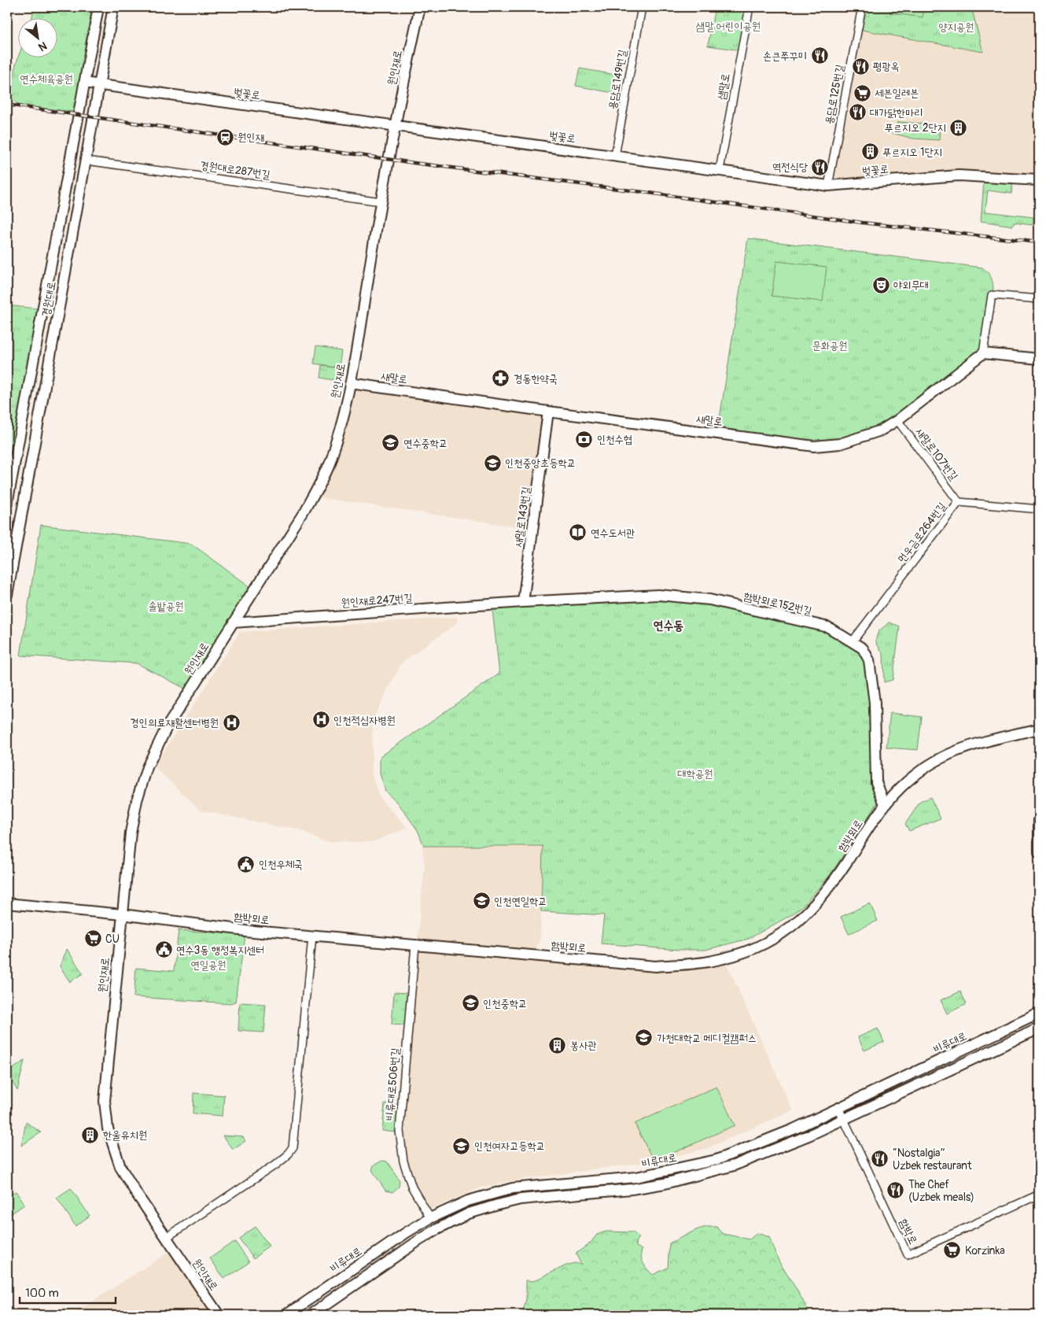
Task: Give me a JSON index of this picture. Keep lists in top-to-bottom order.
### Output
{
  "streets": {
    "main road": [
      "원인재로",
      "벚꽃로",
      "경원대로",
      "새말로",
      "새말로143번길",
      "원인재로247번길",
      "함박뫼로152번길",
      "함박뫼로",
      "비류대로"
    ],
    "street": [
      "용담로149번길",
      "샘말로",
      "용담로125번길",
      "경원대로287번길",
      "새말로107번길",
      "먼우금로264번길",
      "비류대로506번길",
      "함박로"
    ]
  },
  "crossings": [
    ["원인재로", "벚꽃로"],
    ["원인재로", "경원대로287번길"],
    ["원인재로", "새말로"],
    ["원인재로", "원인재로247번길"],
    ["원인재로", "함박뫼로"],
    ["용담로149번길", "벚꽃로"],
    ["샘말로", "벚꽃로"],
    ["벚꽃로", "용담로125번길"],
    ["벚꽃로", "경원대로"],
    ["경원대로287번길", "경원대로"],
    ["새말로", "새말로107번길"],
    ["새말로", "새말로143번길"],
    ["새말로107번길", "먼우금로264번길"],
    ["새말로143번길", "원인재로247번길"],
    ["새말로143번길", "함박뫼로152번길"],
    ["먼우금로264번길", "함박뫼로152번길"],
    ["원인재로247번길", "함박뫼로152번길"],
    ["함박뫼로152번길", "함박뫼로"],
    ["함박뫼로", "비류대로506번길"],
    ["비류대로", "비류대로506번길"],
    ["비류대로", "함박로"]
  ],
  "districts": ["연수동"],
  "parks": [
    "샘말 어린이공원",
    "양지공원",
    "연수체육공원",
    "문화공원",
    "솔밭공원",
    "대학공원",
    "연일공원"
  ],
  "places": {
    "restaurant": [
      "손큰쭈꾸미",
      "평광옥",
      "대가닭한마리",
      "역전식당",
      "“Nostalgia” Uzbek restaurant",
      "The Chef (Uzbek meals)"
    ],
    "supermarket": ["세븐일레븐", "CU", "Korzinka"],
    "building": [
      "푸르지오 2단지",
      "푸르지오 1단지",
      "봉사관",
      "한울유치원"
    ],
    "station": ["원인재"],
    "theatre": ["야외무대"],
    "pharmacy": ["경동한약국"],
    "bank": ["인천수협"],
    "school or university": [
      "연수중학교",
      "인천중앙초등학교",
      "인천연일학교",
      "인천중학교",
      "가천대학교 메디컬캠퍼스",
      "인천여자고등학교"
    ],
    "library": ["연수도서관"],
    "hospital": ["인천적십자병원", "경인의료재활센터병원"],
    "public building": ["인천우체국", "연수3동 행정복지센터"]
  },
  "scale_bar": "100 m",
  "north": "bottom right"
}
